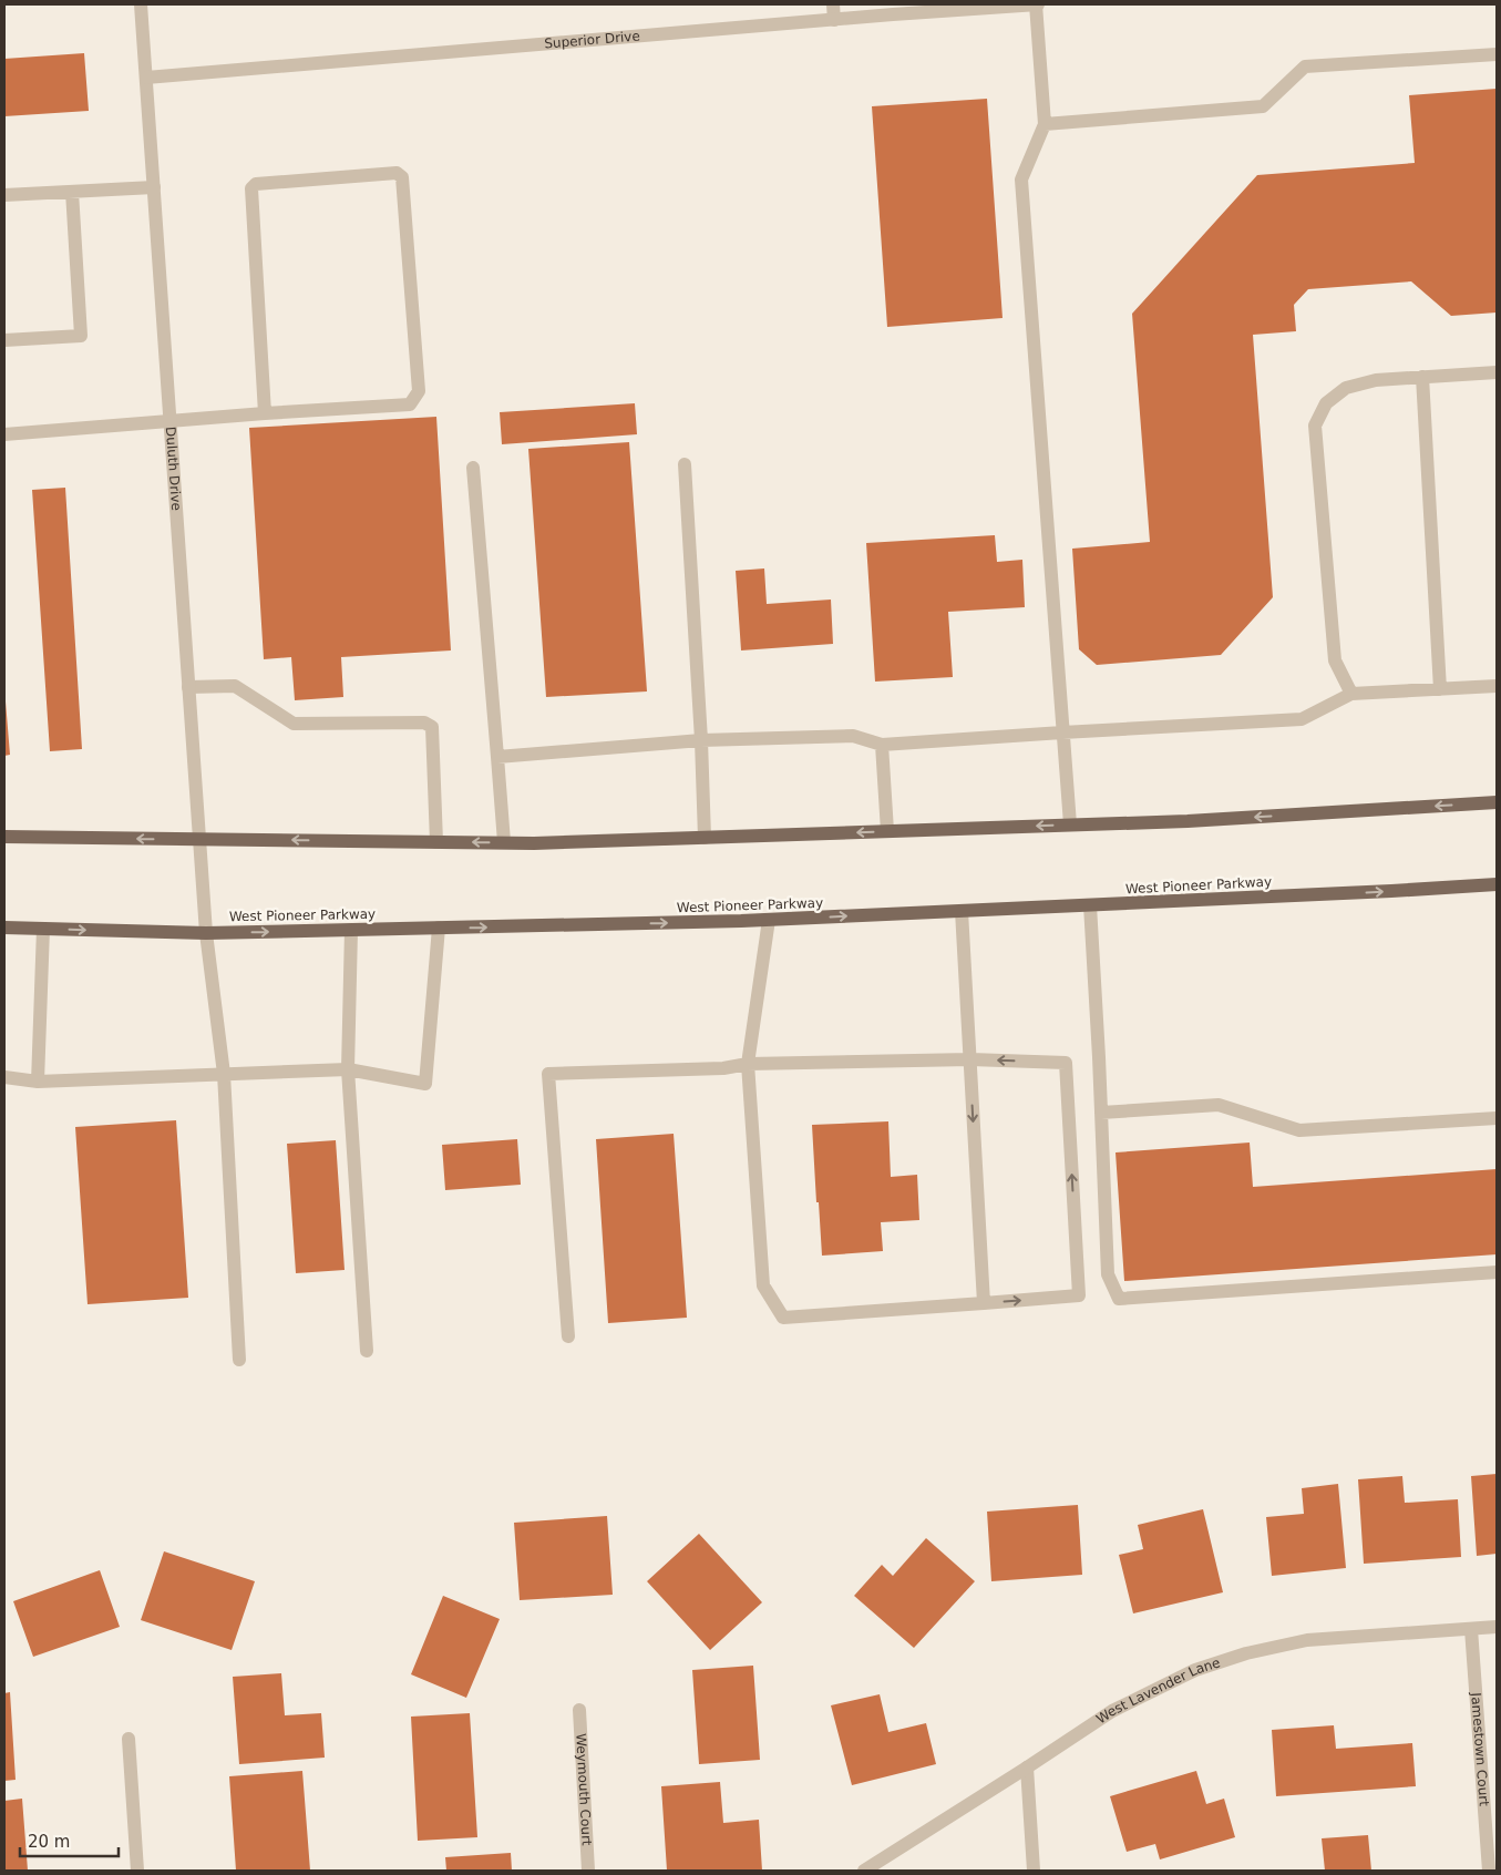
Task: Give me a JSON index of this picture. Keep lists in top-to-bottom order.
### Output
{
  "streets": {
    "main road": ["West Pioneer Parkway"],
    "street": [
      "Superior Drive",
      "Duluth Drive",
      "West Lavender Lane",
      "Jamestown Court",
      "Weymouth Court"
    ]
  },
  "crossings": [
    ["Superior Drive", "Duluth Drive"],
    ["Duluth Drive", "West Pioneer Parkway"],
    ["West Lavender Lane", "Jamestown Court"]
  ],
  "scale_bar": "20 m"
}
